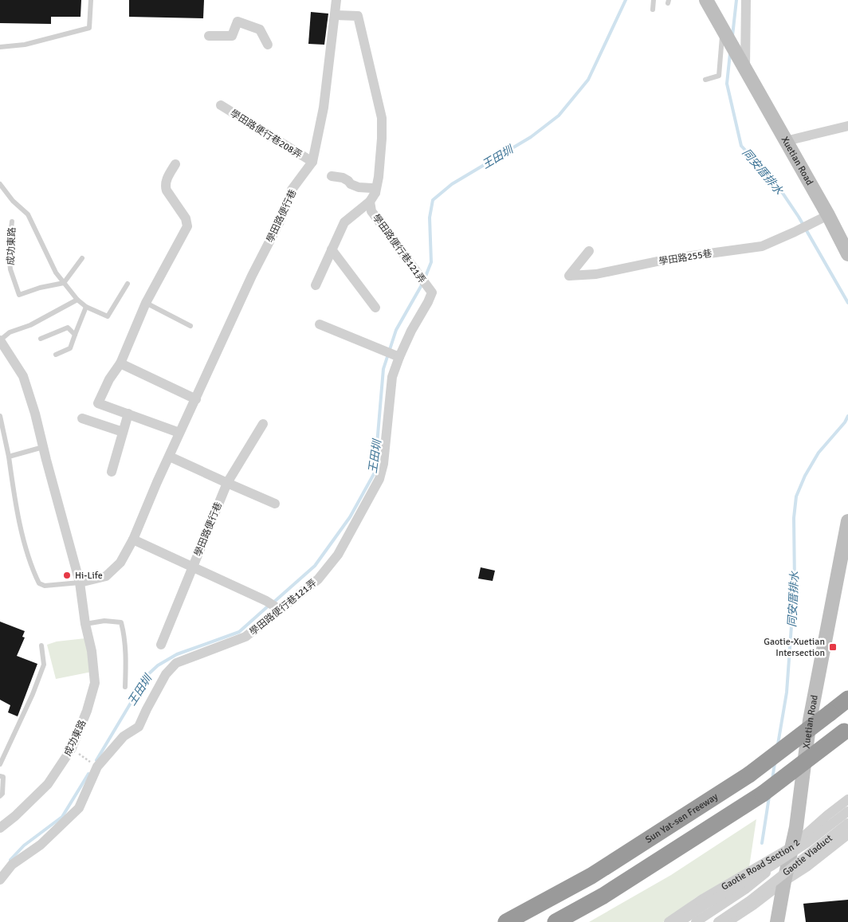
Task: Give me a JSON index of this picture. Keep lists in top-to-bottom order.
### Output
{
  "streets": {
    "highway": ["Sun Yat-sen Freeway"],
    "main road": ["Xuetian Road"],
    "street": [
      "學田路便行巷208弄",
      "學田路便行巷",
      "成功東路",
      "學田路便行巷121弄",
      "學田路255巷",
      "Gaotie Viaduct",
      "Gaotie Road Section 2"
    ]
  },
  "crossings": [
    ["學田路便行巷208弄", "學田路便行巷"],
    ["Xuetian Road", "學田路255巷"],
    ["Xuetian Road", "Gaotie Viaduct"],
    ["Xuetian Road", "Gaotie Road Section 2"],
    ["學田路便行巷", "成功東路"],
    ["學田路便行巷", "學田路便行巷121弄"],
    ["Gaotie Viaduct", "Gaotie Road Section 2"]
  ],
  "water": ["王田圳", "同安厝排水"],
  "places": {
    "other": ["Hi-Life"],
    "transit": ["Gaotie-Xuetian Intersection"]
  }
}
